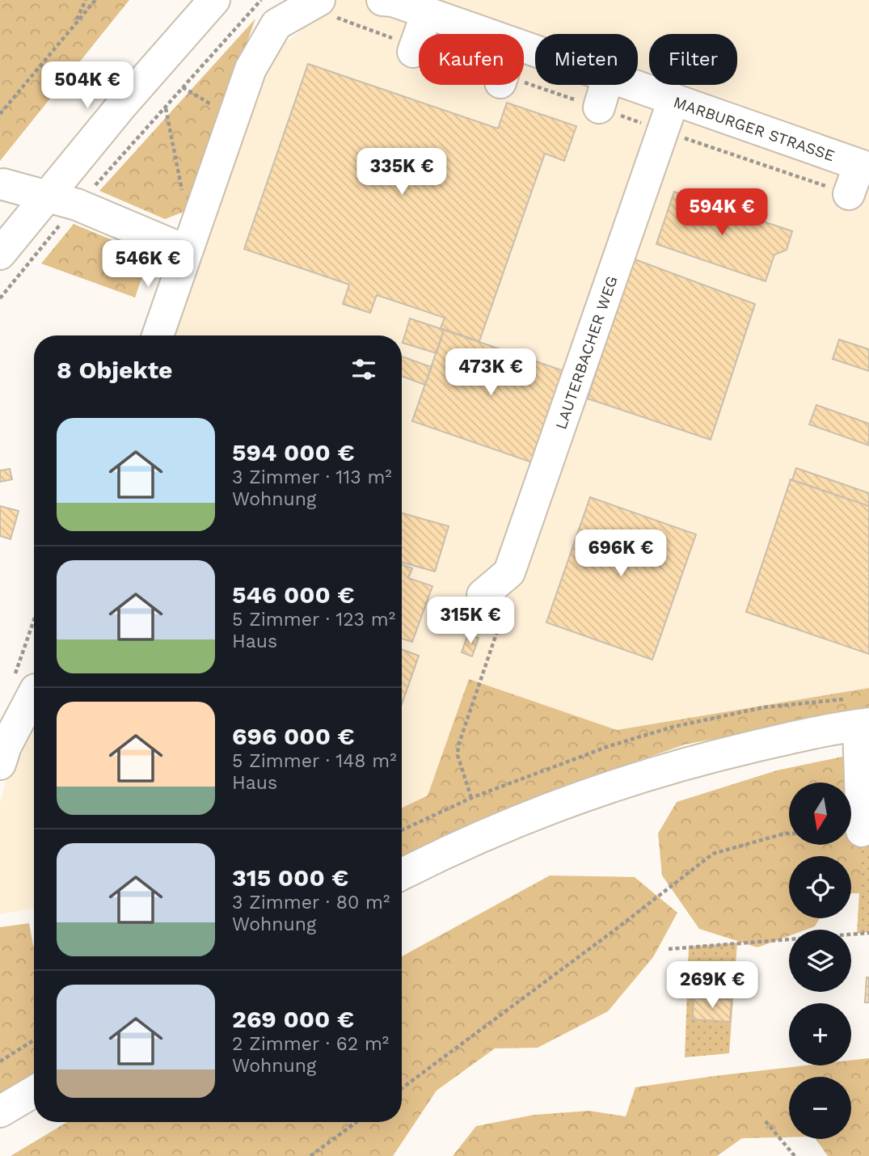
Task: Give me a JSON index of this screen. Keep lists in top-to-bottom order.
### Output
{
  "streets": {
    "street": ["MARBURGER STRASSE", "LAUTERBACHER WEG"]
  },
  "crossings": [
    ["MARBURGER STRASSE", "LAUTERBACHER WEG"]
  ],
  "north": "bottom",
  "page": {
    "chip": ["Kaufen", "Mieten", "Filter"],
    "price": [
      "504K €",
      "335K €",
      "594K €",
      "546K €",
      "473K €",
      "696K €",
      "315K €",
      "269K €"
    ],
    "heading": "8 Objekte",
    "list": [
      {
        "name": "594 000 €",
        "note": "3 Zimmer · 113 m² · Wohnung"
      },
      {
        "name": "546 000 €",
        "note": "5 Zimmer · 123 m² · Haus"
      },
      {
        "name": "696 000 €",
        "note": "5 Zimmer · 148 m² · Haus"
      },
      {
        "name": "315 000 €",
        "note": "3 Zimmer · 80 m² · Wohnung"
      },
      {
        "name": "269 000 €",
        "note": "2 Zimmer · 62 m² · Wohnung"
      }
    ],
    "map_buttons": ["+", "−"]
  }
}
